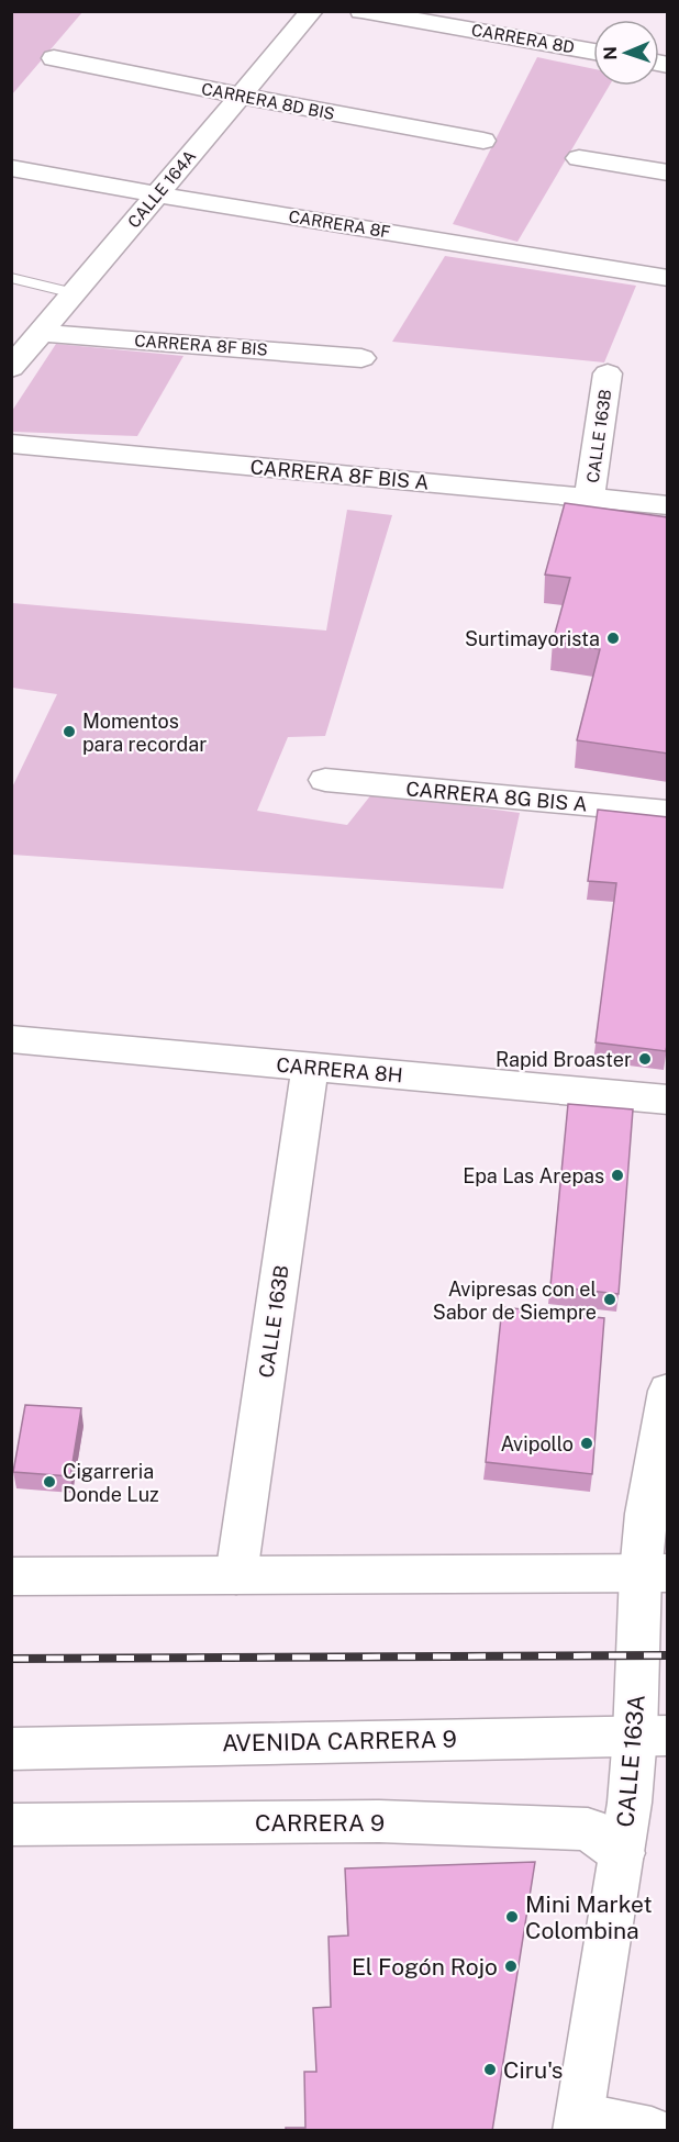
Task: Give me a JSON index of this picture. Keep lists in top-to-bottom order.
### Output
{
  "streets": {
    "street": [
      "CARRERA 8D",
      "CARRERA 8D BIS",
      "CALLE 164A",
      "CARRERA 8F",
      "CARRERA 8F BIS",
      "CALLE 163B",
      "CARRERA 8F BIS A",
      "CARRERA 8G BIS A",
      "CARRERA 8H",
      "AVENIDA CARRERA 9",
      "CALLE 163A",
      "CARRERA 9"
    ]
  },
  "crossings": [
    ["CARRERA 8D BIS", "CALLE 164A"],
    ["CALLE 164A", "CARRERA 8F"],
    ["CALLE 164A", "CARRERA 8F BIS"],
    ["CALLE 163B", "CARRERA 8F BIS A"],
    ["CALLE 163B", "CARRERA 8H"],
    ["AVENIDA CARRERA 9", "CALLE 163A"],
    ["CALLE 163A", "CARRERA 9"]
  ],
  "places": [
    "Surtimayorista",
    "Momentos para recordar",
    "Rapid Broaster",
    "Epa Las Arepas",
    "Avipresas con el Sabor de Siempre",
    "Avipollo",
    "Cigarreria Donde Luz",
    "Mini Market Colombina",
    "El Fogón Rojo",
    "Ciru's"
  ],
  "north": "left"
}
